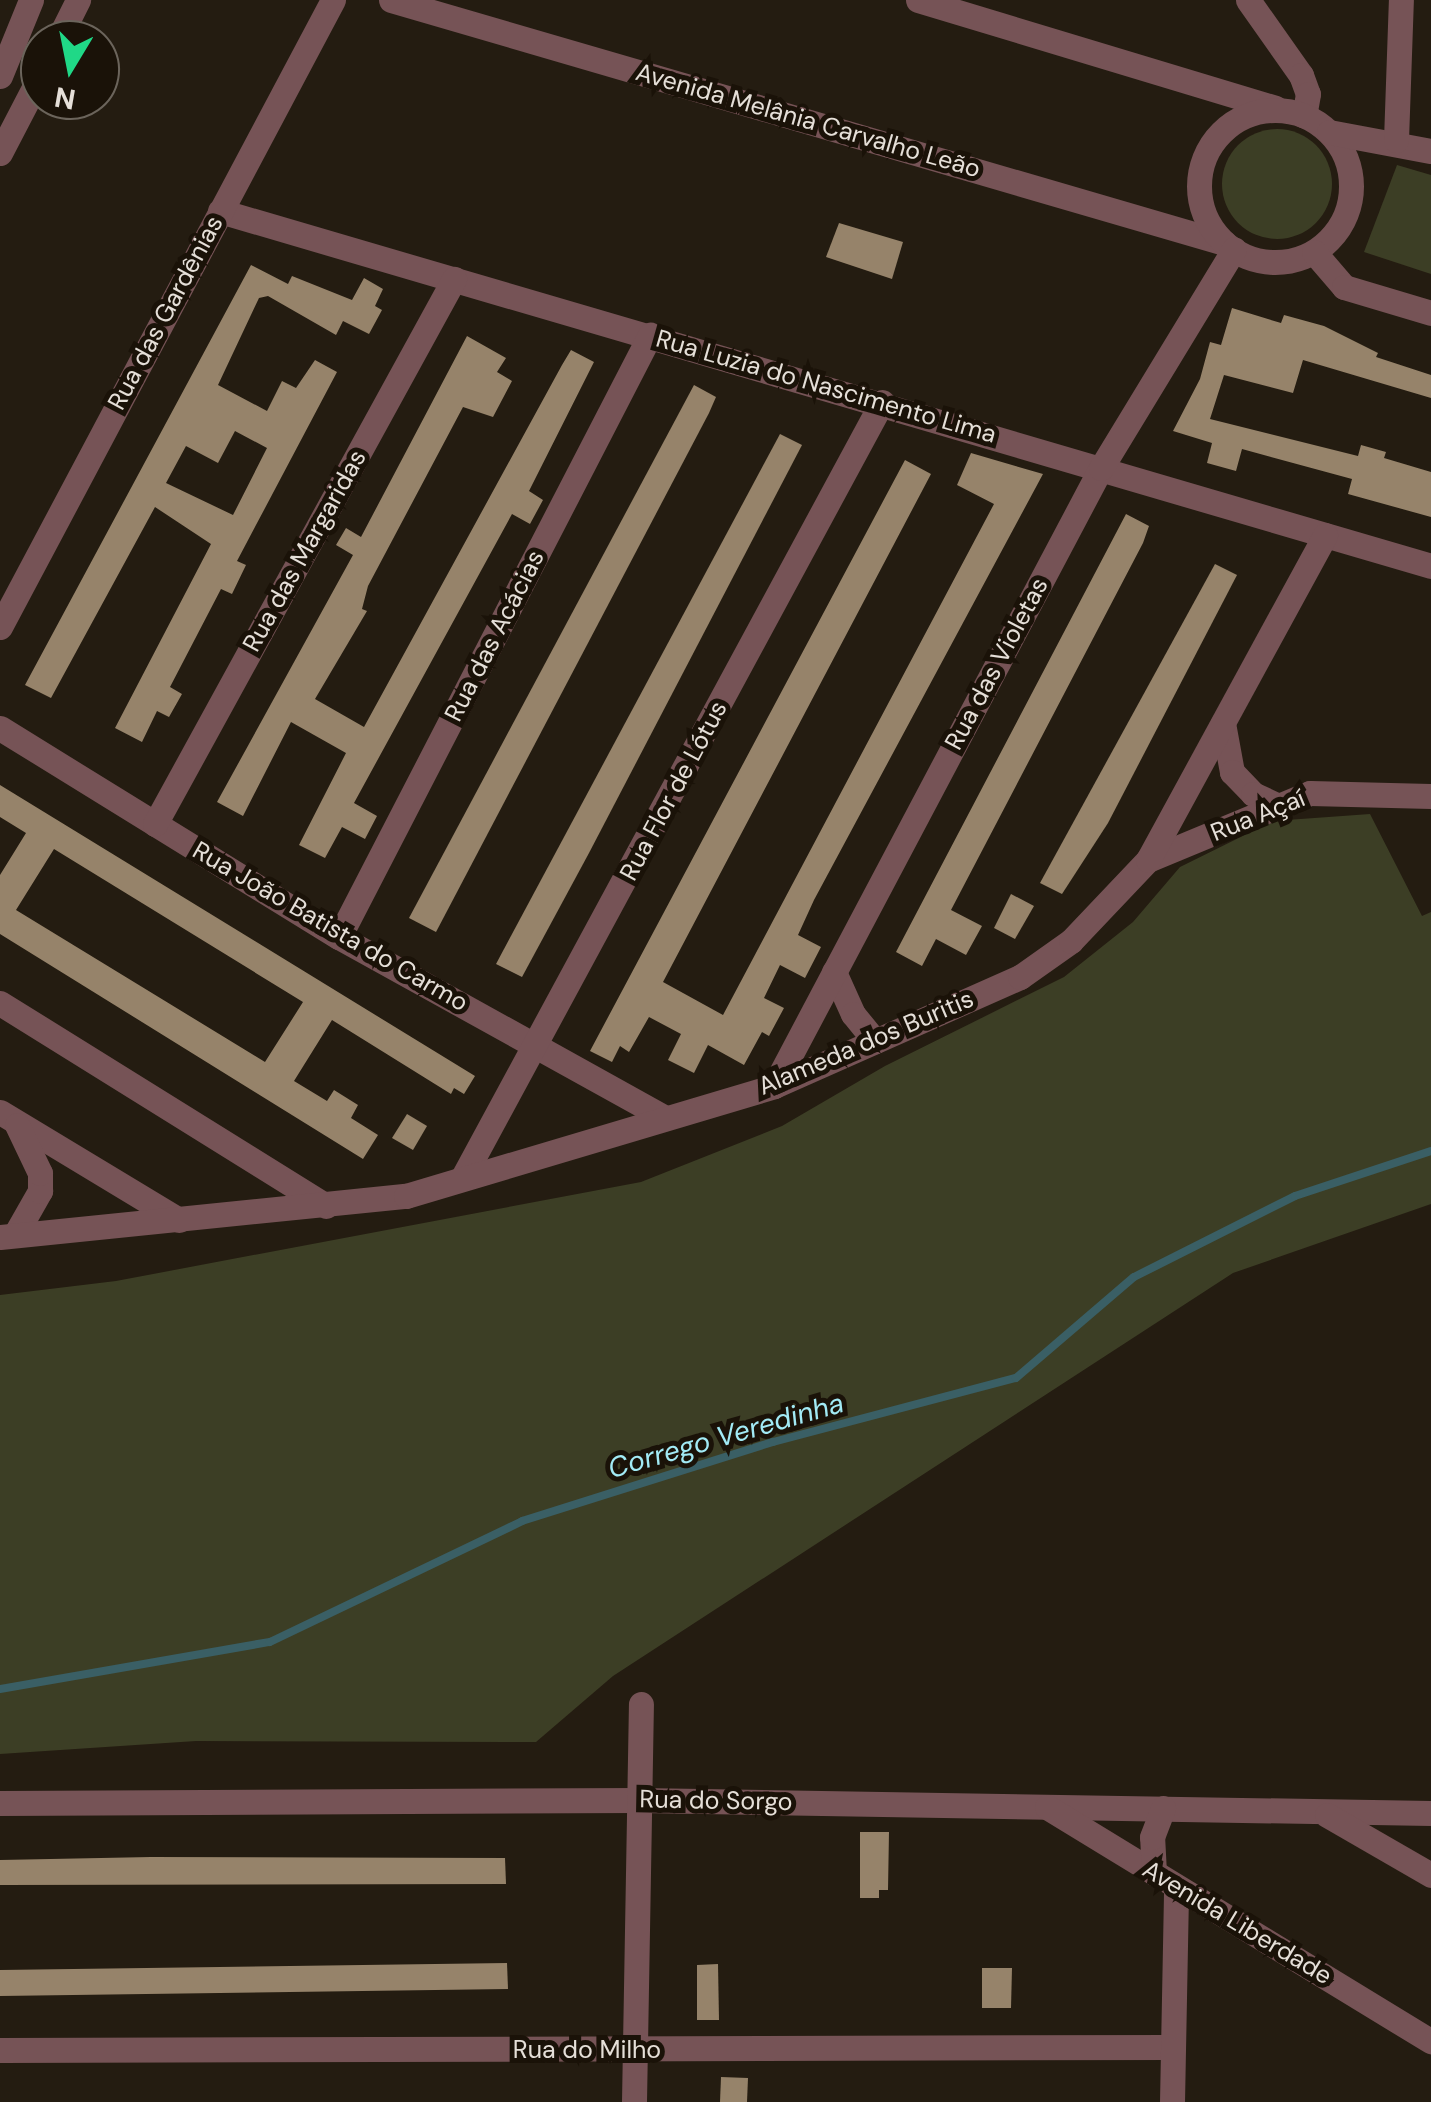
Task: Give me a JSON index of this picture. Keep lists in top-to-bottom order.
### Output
{
  "streets": {
    "street": [
      "Avenida Melânia Carvalho Leão",
      "Rua das Gardênias",
      "Rua Luzia do Nascimento Lima",
      "Rua das Margaridas",
      "Rua das Acácias",
      "Rua das Violetas",
      "Rua Flor de Lótus",
      "Rua Açaí",
      "Rua João Batista do Carmo",
      "Alameda dos Buritis",
      "Rua do Sorgo",
      "Avenida Liberdade",
      "Rua do Milho"
    ]
  },
  "crossings": [
    ["Avenida Melânia Carvalho Leão", "Rua das Violetas"],
    ["Rua das Gardênias", "Rua Luzia do Nascimento Lima"],
    ["Rua Luzia do Nascimento Lima", "Rua das Margaridas"],
    ["Rua Luzia do Nascimento Lima", "Rua das Acácias"],
    ["Rua Luzia do Nascimento Lima", "Rua das Violetas"],
    ["Rua Luzia do Nascimento Lima", "Rua Flor de Lótus"],
    ["Rua Luzia do Nascimento Lima", "Alameda dos Buritis"],
    ["Rua das Margaridas", "Rua João Batista do Carmo"],
    ["Rua das Acácias", "Rua João Batista do Carmo"],
    ["Rua das Violetas", "Alameda dos Buritis"],
    ["Rua Flor de Lótus", "Rua João Batista do Carmo"],
    ["Rua Flor de Lótus", "Alameda dos Buritis"],
    ["Rua Açaí", "Alameda dos Buritis"],
    ["Rua João Batista do Carmo", "Alameda dos Buritis"],
    ["Rua do Sorgo", "Avenida Liberdade"]
  ],
  "water": ["Corrego Veredinha"],
  "north": "bottom"
}
